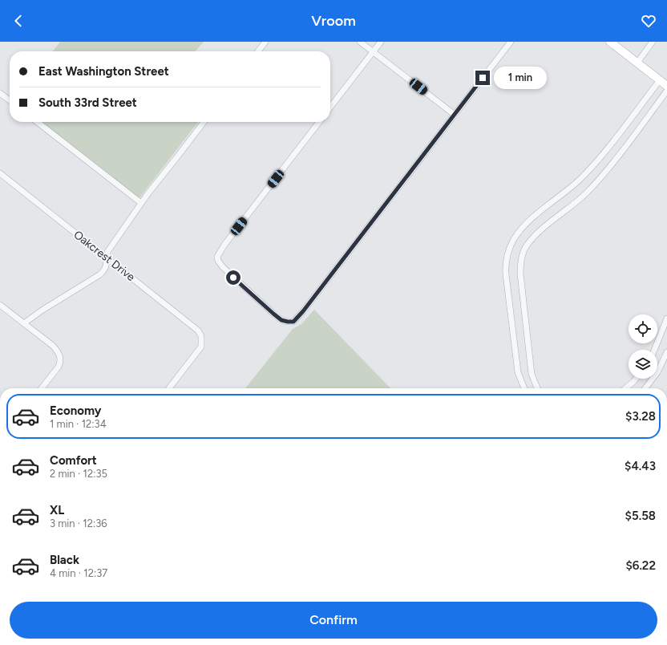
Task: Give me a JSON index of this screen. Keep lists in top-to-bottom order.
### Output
{
  "streets": {
    "street": ["Oakcrest Drive"]
  },
  "page": {
    "header": "Vroom",
    "banner": ["East Washington Street", "South 33rd Street"],
    "bubble": "1 min",
    "list": [
      {
        "name": "Economy",
        "note": "1 min · 12:34",
        "value": "$3.28"
      },
      {
        "name": "Comfort",
        "note": "2 min · 12:35",
        "value": "$4.43"
      },
      {
        "name": "XL",
        "note": "3 min · 12:36",
        "value": "$5.58"
      },
      {
        "name": "Black",
        "note": "4 min · 12:37",
        "value": "$6.22"
      }
    ],
    "buttons": "Confirm"
  }
}
